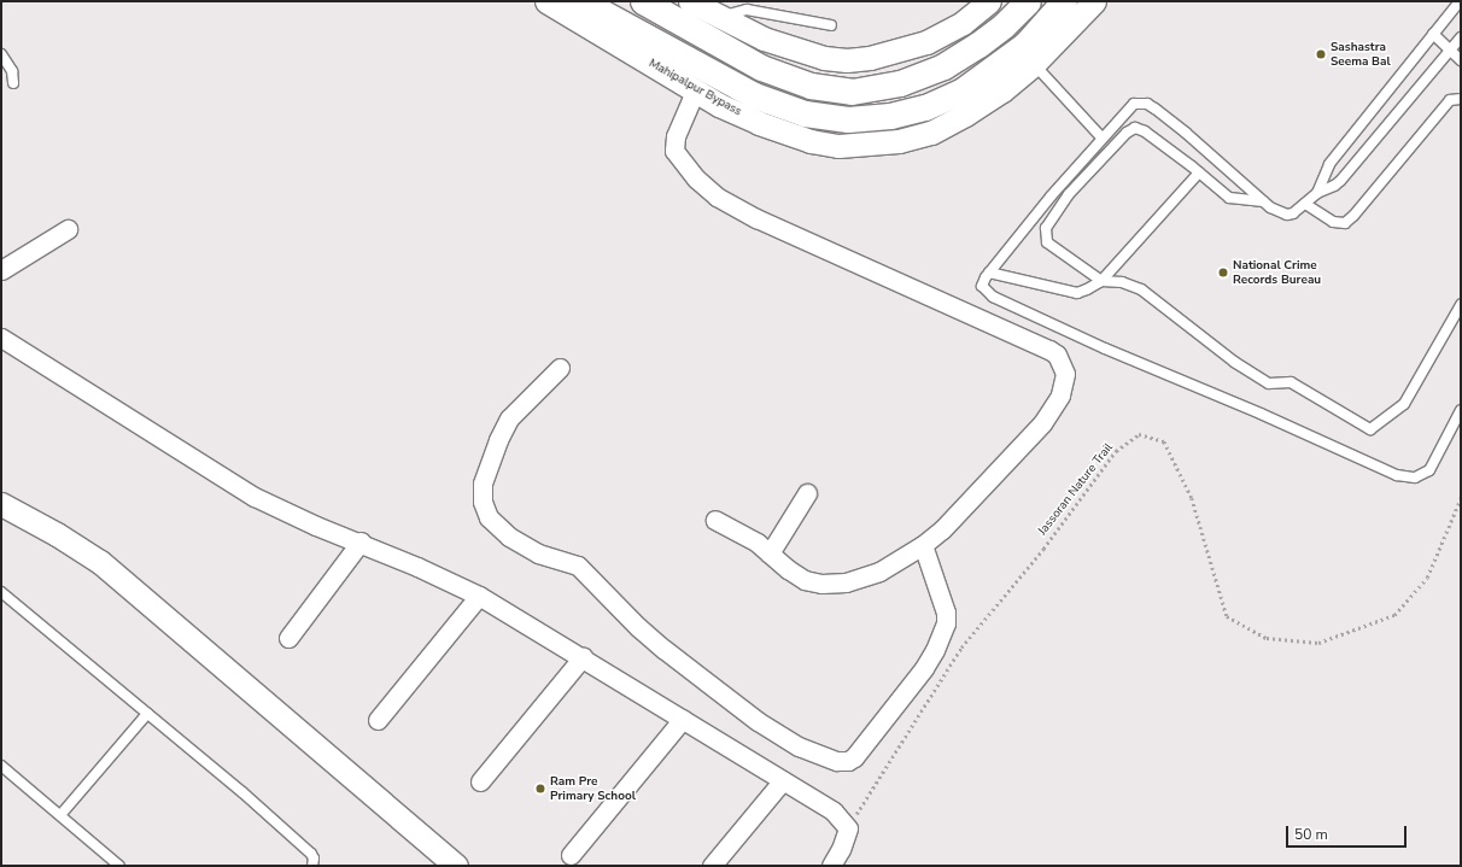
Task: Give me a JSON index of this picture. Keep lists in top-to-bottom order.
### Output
{
  "streets": {
    "street": ["Mahipalpur Bypass"],
    "path": ["Jassoran Nature Trail"]
  },
  "places": ["Sashastra Seema Bal", "National Crime Records Bureau", "Ram Pre Primary School"],
  "scale_bar": "50 m"
}
